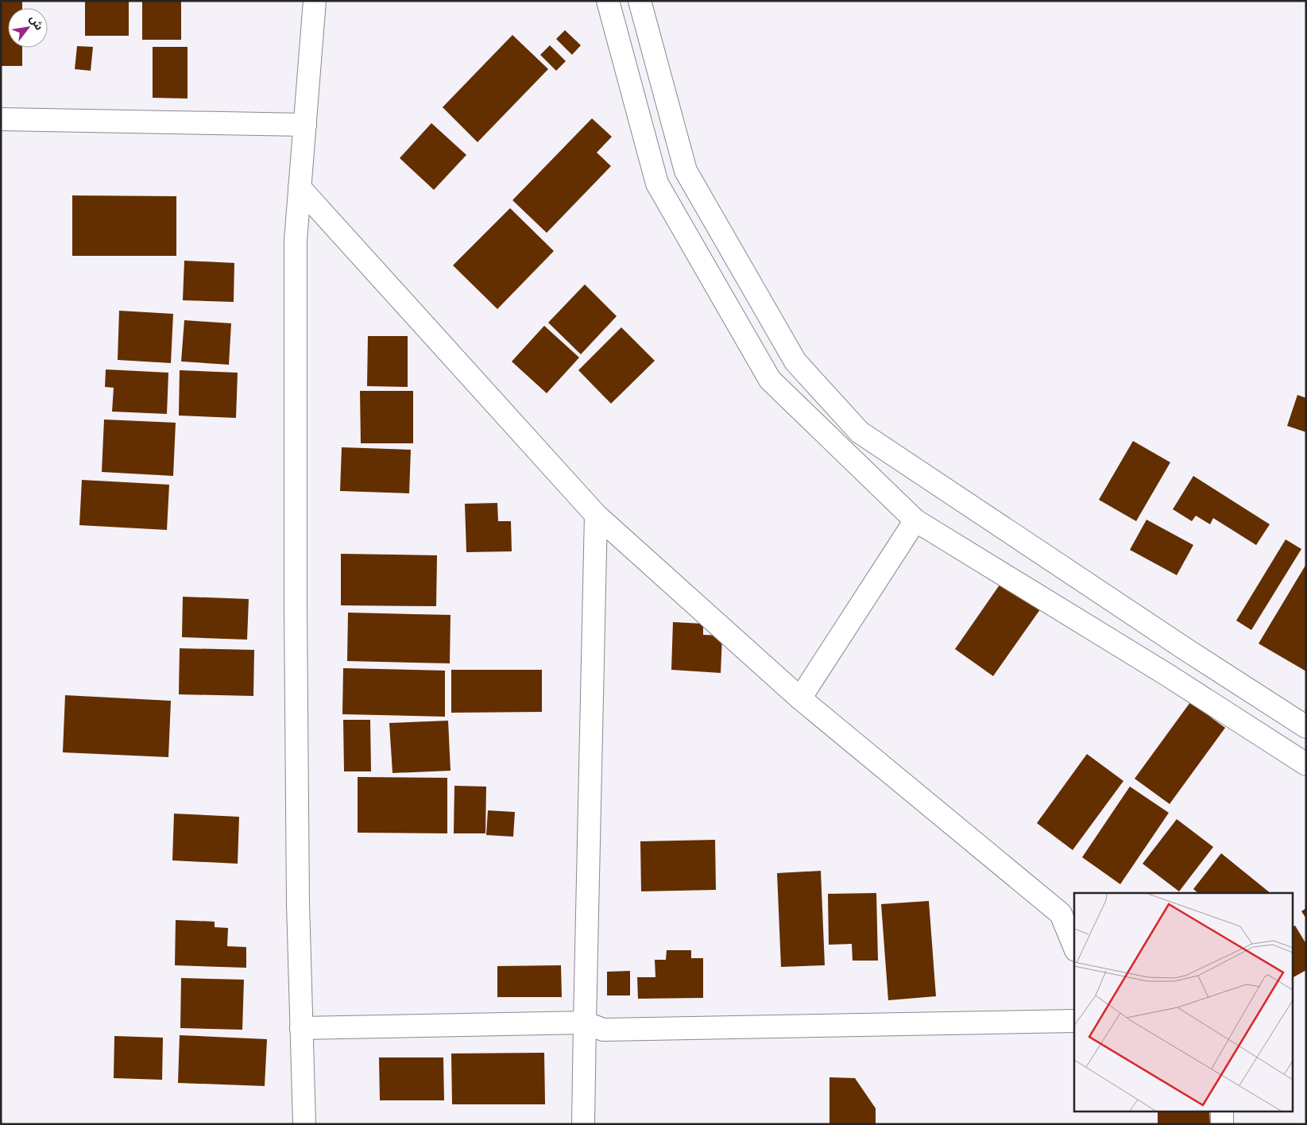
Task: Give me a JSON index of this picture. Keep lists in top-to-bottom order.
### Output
{
  "north": "top right"
}
